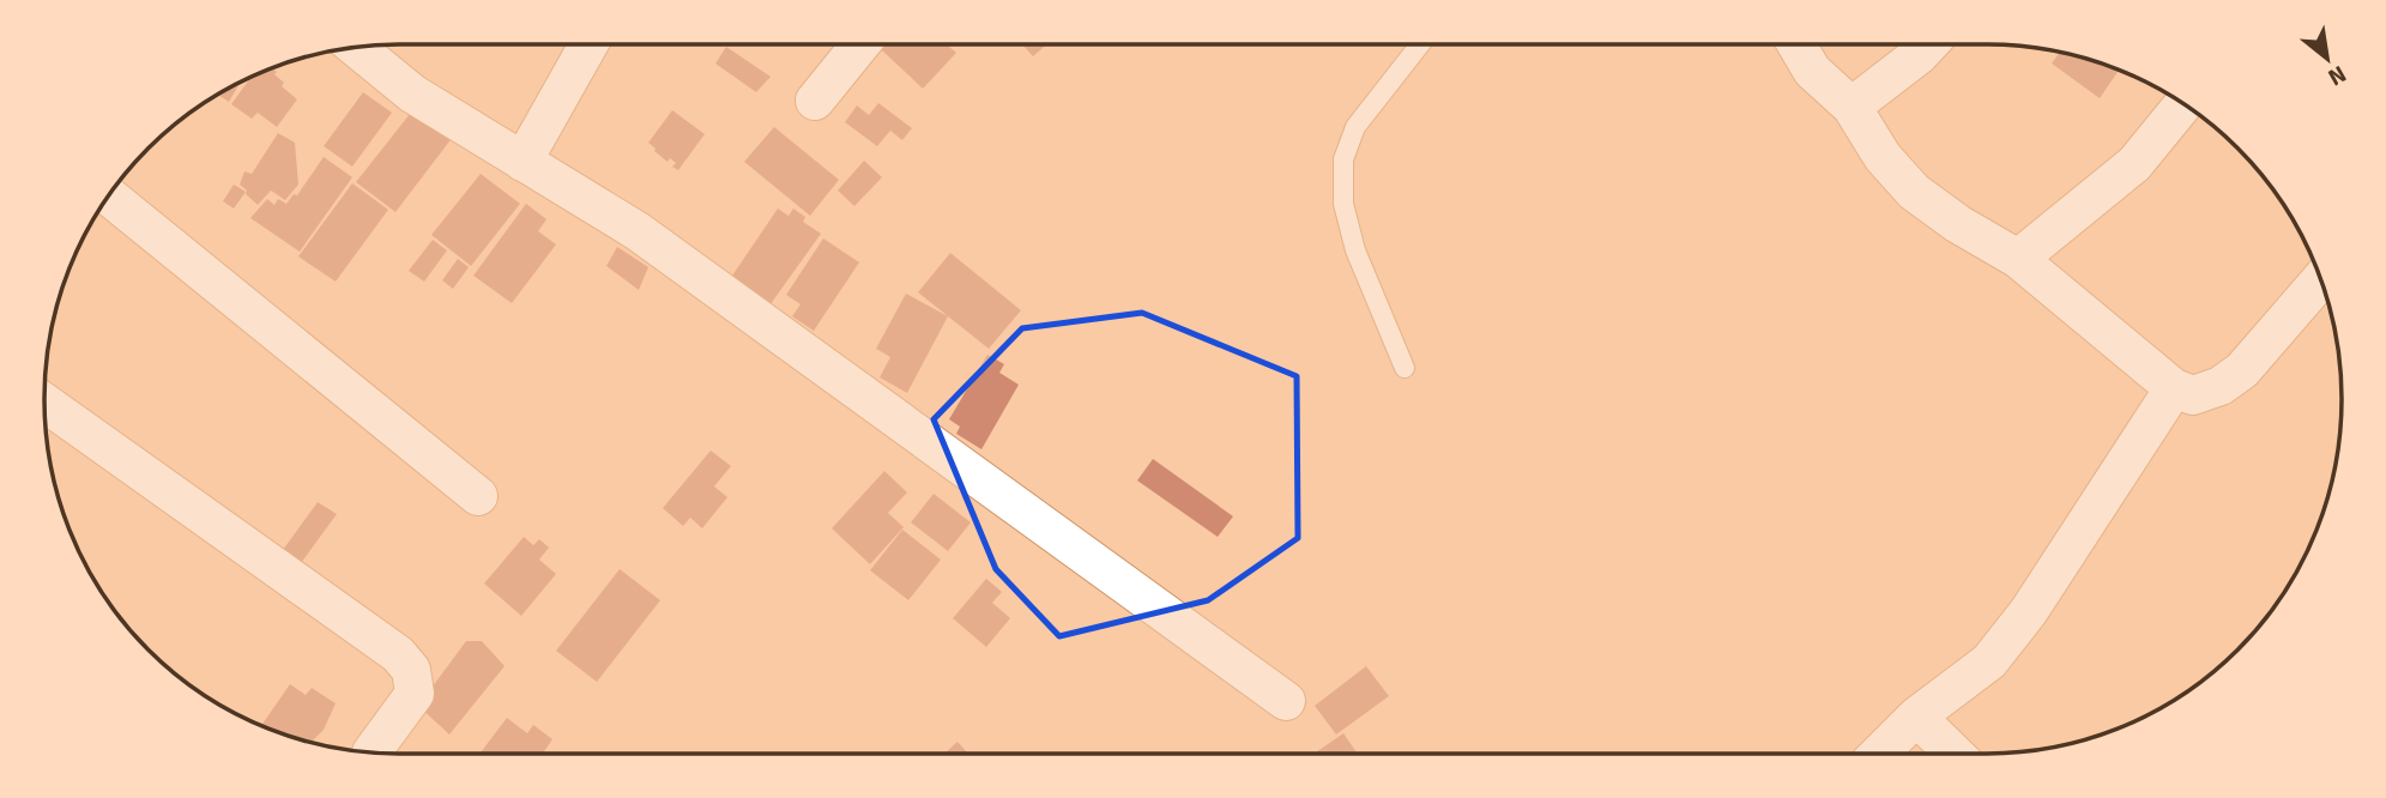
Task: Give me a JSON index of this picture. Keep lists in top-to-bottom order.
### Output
{
  "north": "bottom right"
}
